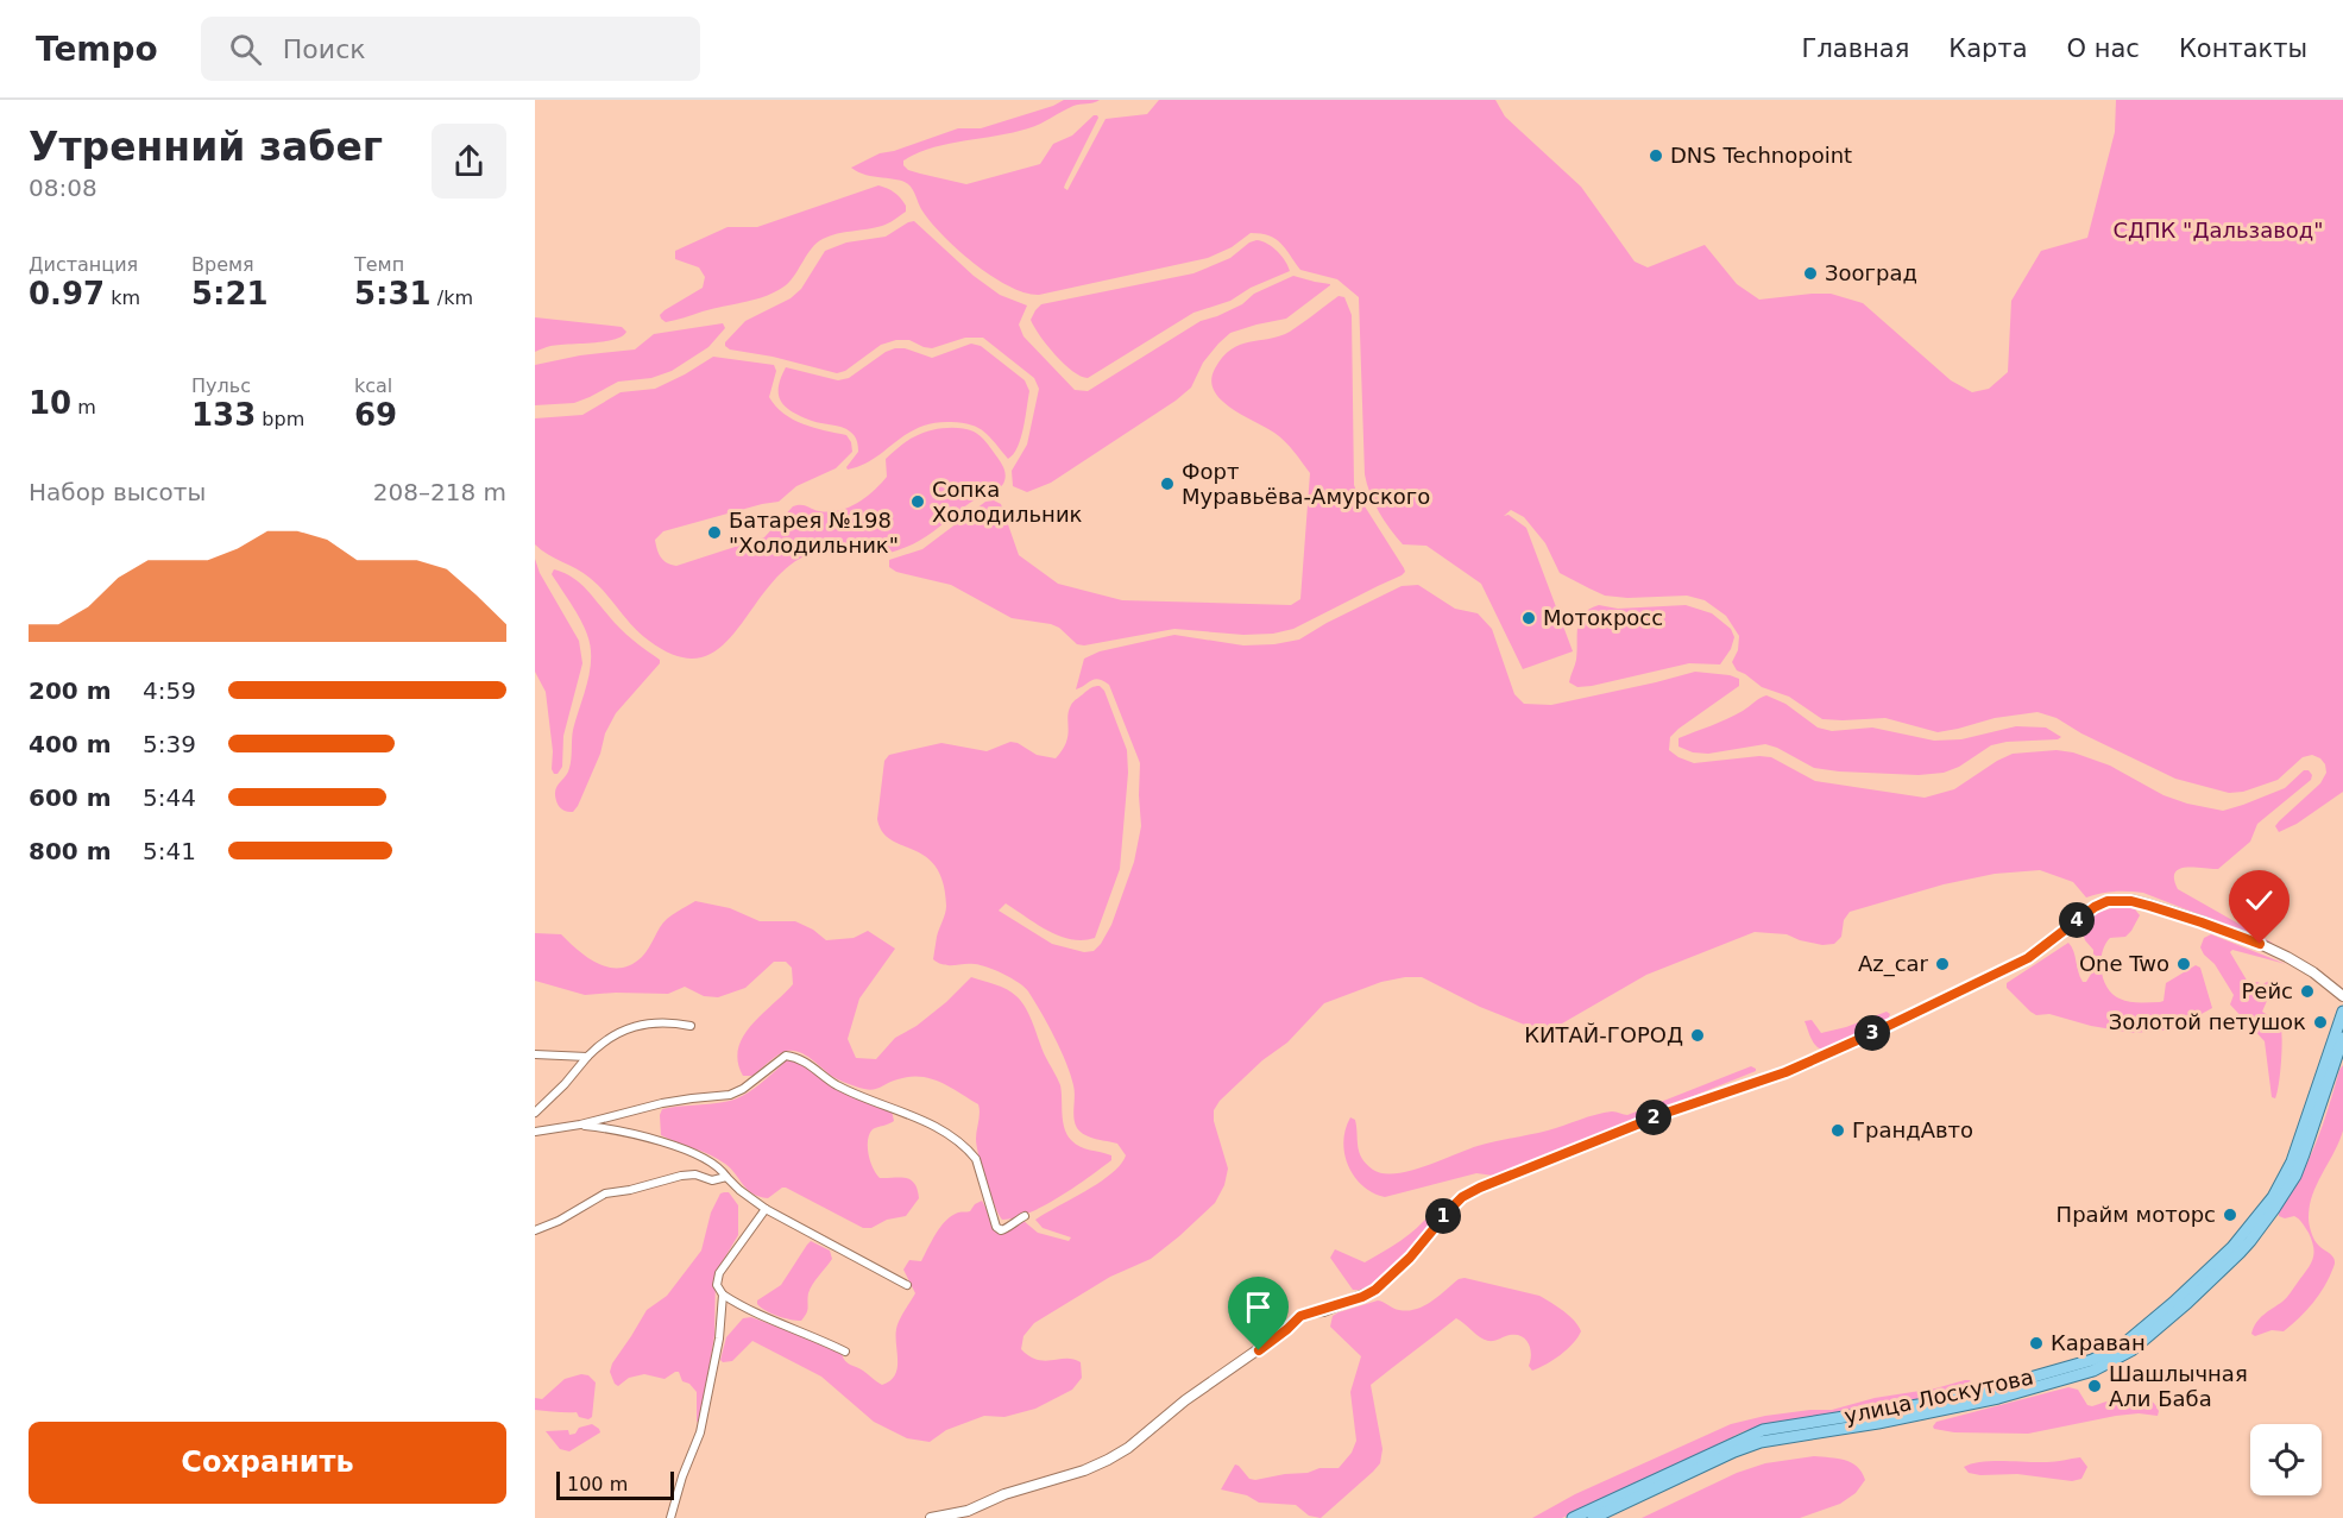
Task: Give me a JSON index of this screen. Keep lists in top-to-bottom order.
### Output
{
  "streets": {
    "main road": ["улица Лоскутова"]
  },
  "parks": ["СДПК \"Дальзавод\""],
  "places": [
    "DNS Technopoint",
    "Зооград",
    "Форт Муравьёва-Амурского",
    "Сопка Холодильник",
    "Батарея №198 \"Холодильник\"",
    "Мотокросс",
    "Az_car",
    "One Two",
    "Рейс",
    "Золотой петушок",
    "КИТАЙ-ГОРОД",
    "ГрандАвто",
    "Прайм моторс",
    "Караван",
    "Шашлычная Али Баба"
  ],
  "scale_bar": "100 m",
  "page": {
    "header": "Tempo",
    "search": "Поиск",
    "nav": [
      "Главная",
      "Карта",
      "О нас",
      "Контакты"
    ],
    "heading": ["Утренний забег", "08:08"],
    "stats": [
      ["Дистанция", "0.97 km"],
      ["Время", "5:21"],
      ["Темп", "5:31 /km"],
      ["10 m"],
      ["Пульс", "133 bpm"],
      ["kcal", "69"]
    ],
    "chart": ["Набор высоты", "208–218 m"],
    "list": [
      {
        "name": "200 m",
        "note": "4:59"
      },
      {
        "name": "400 m",
        "note": "5:39"
      },
      {
        "name": "600 m",
        "note": "5:44"
      },
      {
        "name": "800 m",
        "note": "5:41"
      }
    ],
    "pins": [
      "4",
      "3",
      "2",
      "1"
    ],
    "buttons": "Сохранить",
    "scale": "100 m"
  }
}
